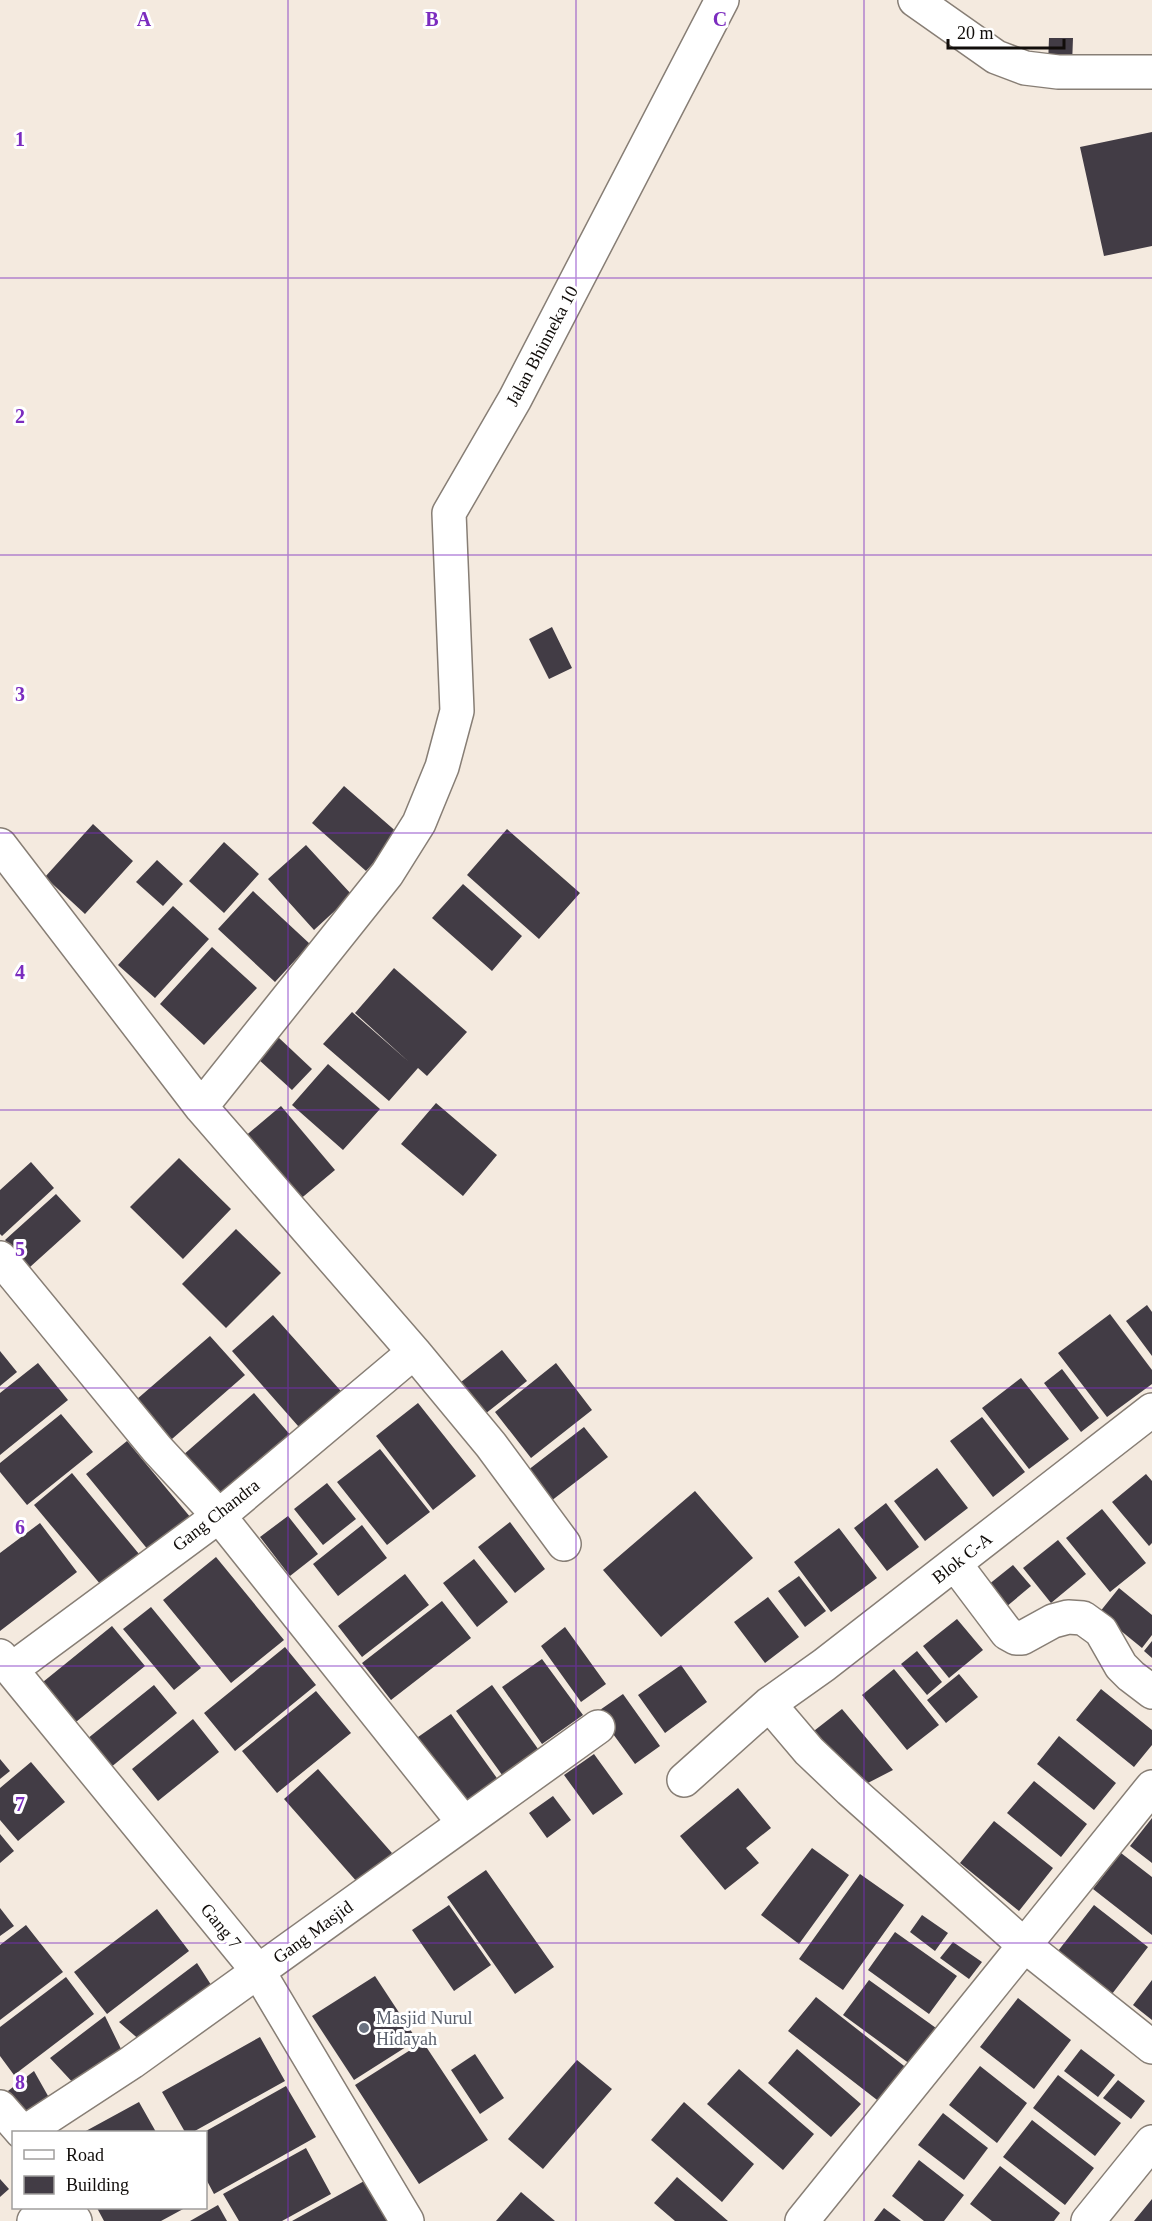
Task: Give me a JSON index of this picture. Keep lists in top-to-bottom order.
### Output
{
  "streets": {
    "street": [
      "Jalan Bhinneka 10",
      "Gang Chandra",
      "Blok C-A",
      "Gang 7",
      "Gang Masjid"
    ]
  },
  "crossings": [
    ["Gang Chandra", "Gang 7"],
    ["Gang 7", "Gang Masjid"]
  ],
  "places": ["Masjid Nurul Hidayah"],
  "legend": ["Road", "Building"],
  "scale_bar": "20 m",
  "grid": {
    "columns": ["A", "B", "C"],
    "rows": [
      "1",
      "2",
      "3",
      "4",
      "5",
      "6",
      "7",
      "8"
    ]
  }
}
